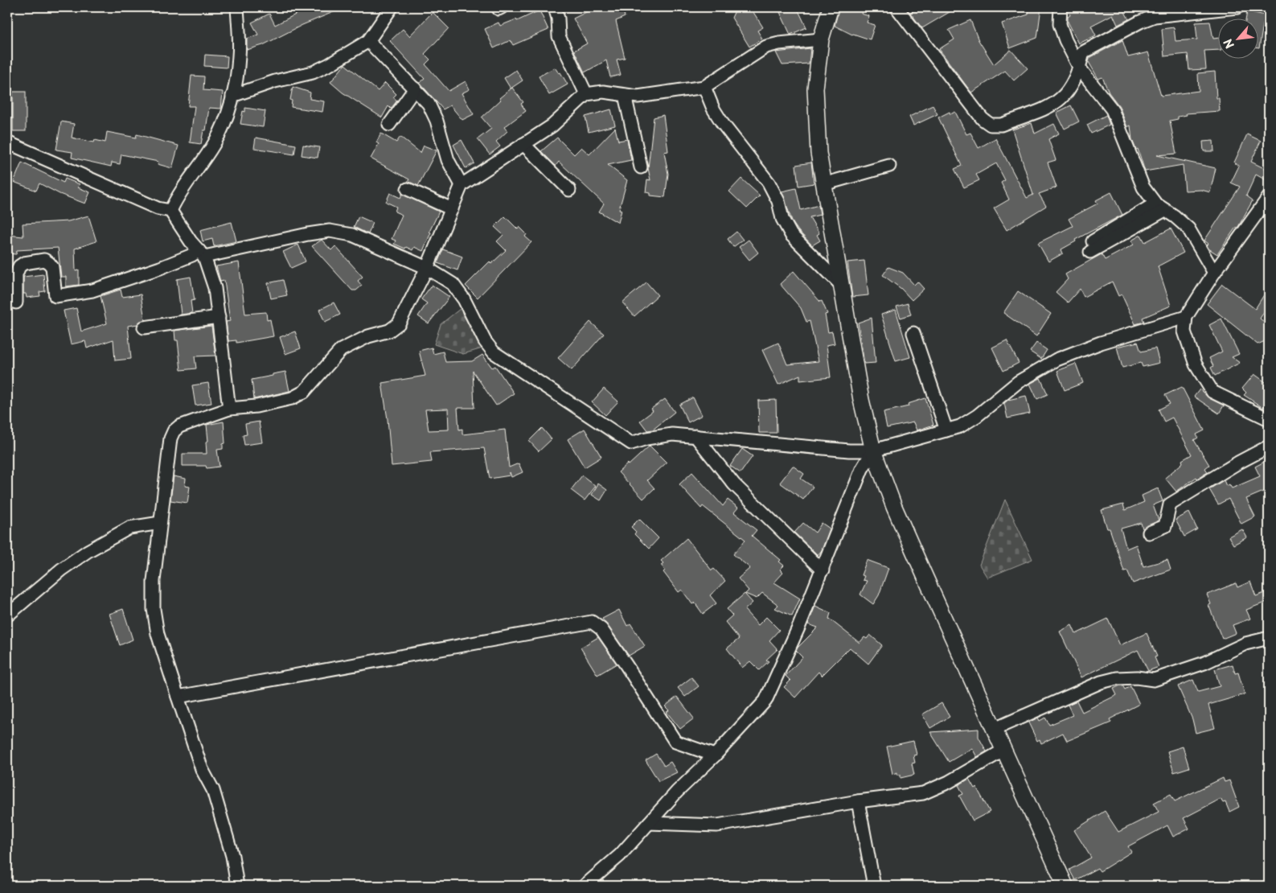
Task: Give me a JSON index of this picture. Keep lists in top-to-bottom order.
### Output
{
  "north": "bottom left"
}
